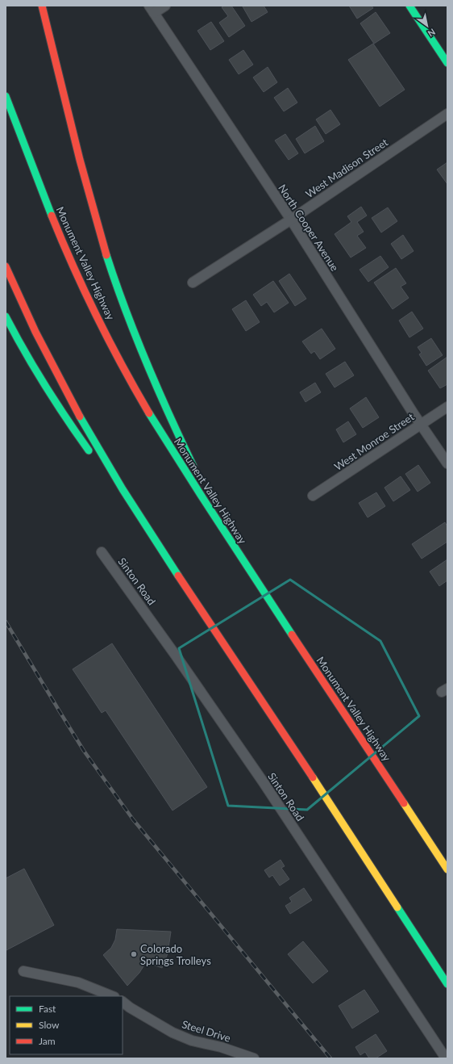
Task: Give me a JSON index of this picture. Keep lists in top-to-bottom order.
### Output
{
  "streets": {
    "main road": ["Monument Valley Highway"],
    "street": [
      "West Madison Street",
      "North Cooper Avenue",
      "West Monroe Street",
      "Sinton Road",
      "Steel Drive"
    ]
  },
  "crossings": [
    ["West Madison Street", "North Cooper Avenue"],
    ["North Cooper Avenue", "West Monroe Street"]
  ],
  "places": ["Colorado Springs Trolleys"],
  "legend": ["Fast", "Slow", "Jam"],
  "north": "bottom right"
}
